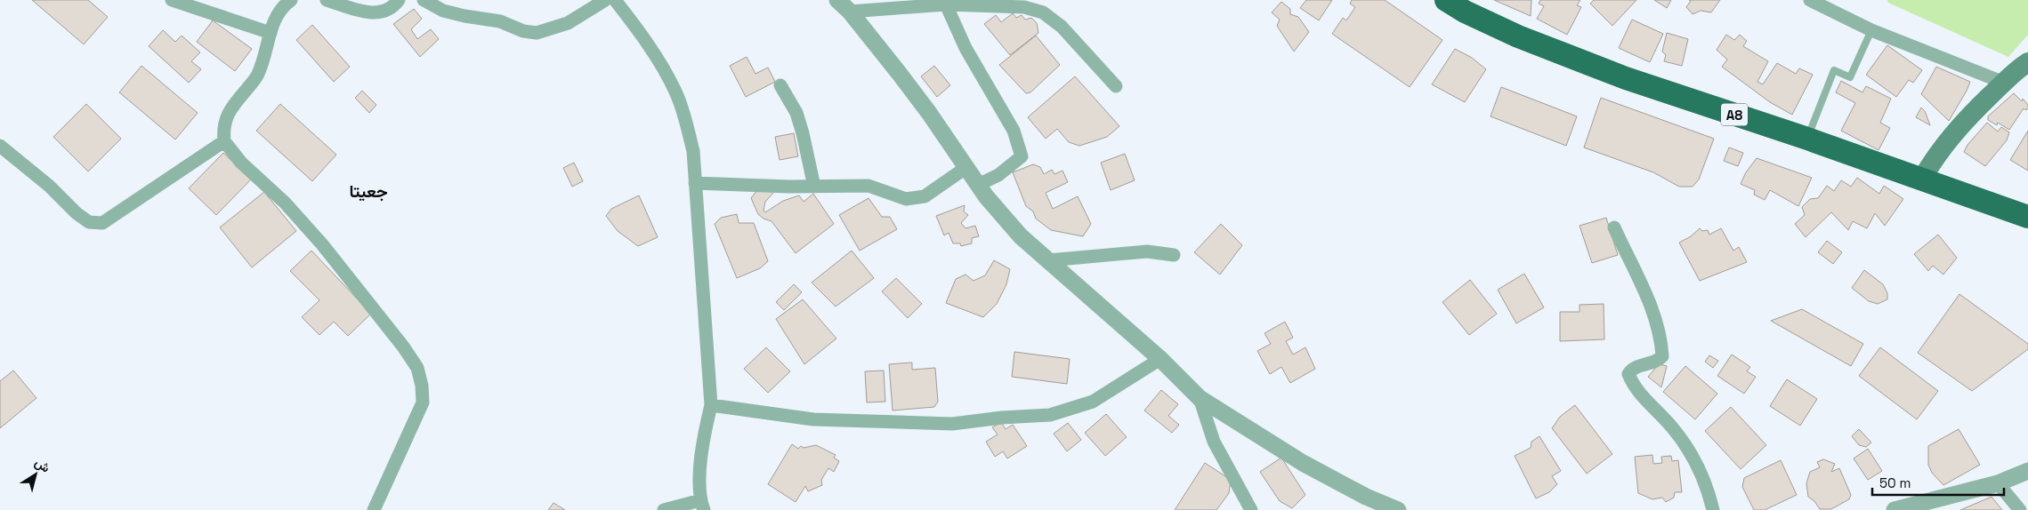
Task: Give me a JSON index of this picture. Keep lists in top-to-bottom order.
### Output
{
  "streets": {
    "highway": ["A8"]
  },
  "districts": ["جعيتا"],
  "scale_bar": "50 m",
  "north": "top right"
}
